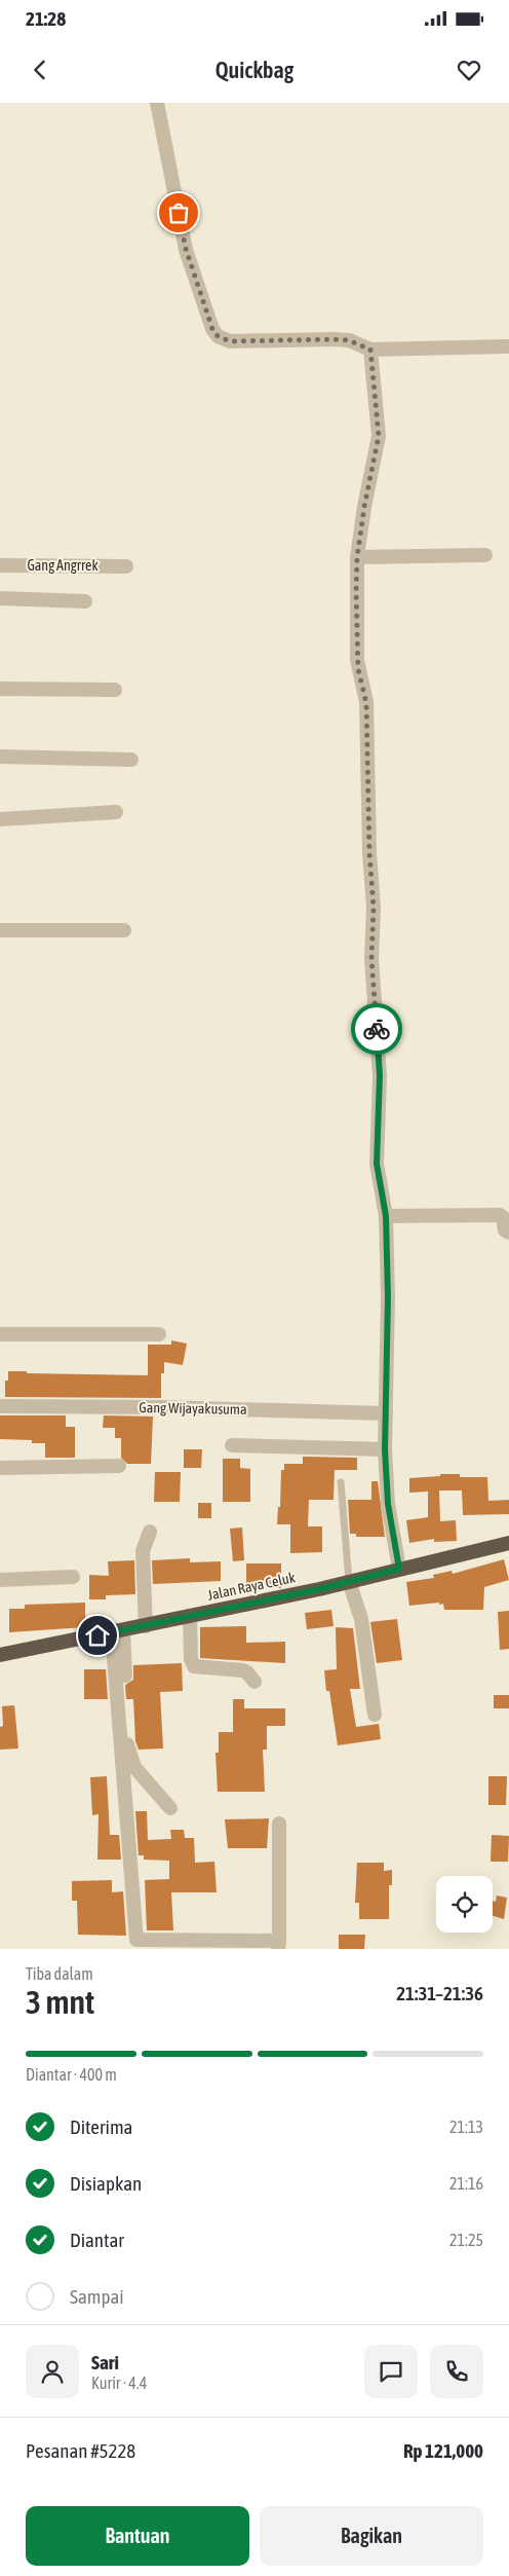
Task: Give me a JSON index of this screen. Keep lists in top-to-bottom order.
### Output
{
  "streets": {
    "highway": ["Jalan Raya Celuk"],
    "street": ["Gang Angrrek", "Gang Wijayakusuma"]
  },
  "page": {
    "status": "21:28",
    "header": "Quickbag",
    "heading": ["3 mnt", "Tiba dalam", "21:31–21:36"],
    "panel": [
      "Sari",
      "Kurir · 4.4",
      "Pesanan #5228",
      "Rp 121,000"
    ],
    "bar": "Diantar · 400 m",
    "list": [
      ["Diterima", "21:13"],
      ["Disiapkan", "21:16"],
      ["Diantar", "21:25"],
      "Sampai"
    ],
    "buttons": ["Bantuan", "Bagikan"]
  }
}
